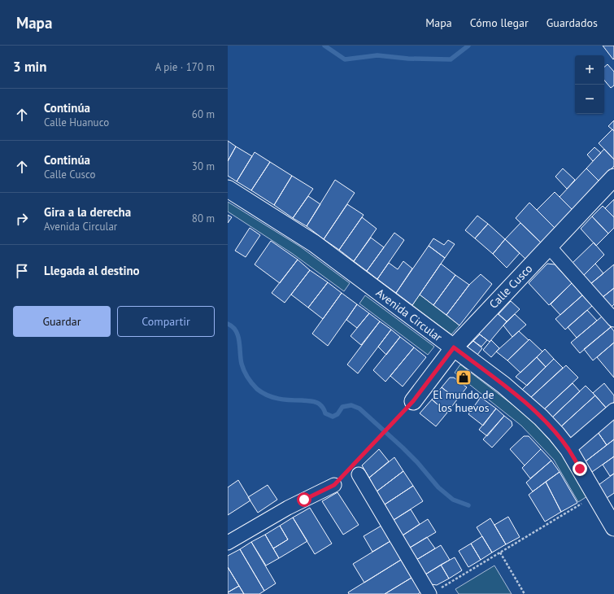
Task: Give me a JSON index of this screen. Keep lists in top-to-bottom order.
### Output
{
  "streets": {
    "street": ["Calle Cusco", "Avenida Circular"]
  },
  "crossings": [
    ["Calle Cusco", "Avenida Circular"]
  ],
  "places": {
    "shop": ["El mundo de los huevos"]
  },
  "page": {
    "header": "Mapa",
    "nav": ["Mapa", "Cómo llegar", "Guardados"],
    "heading": ["3 min", "A pie · 170 m"],
    "map_buttons": ["+", "−"],
    "list": [
      ["Continúa", "Calle Huanuco", "60 m"],
      ["Continúa", "Calle Cusco", "30 m"],
      ["Gira a la derecha", "Avenida Circular", "80 m"],
      "Llegada al destino"
    ],
    "buttons": ["Guardar", "Compartir"]
  }
}
